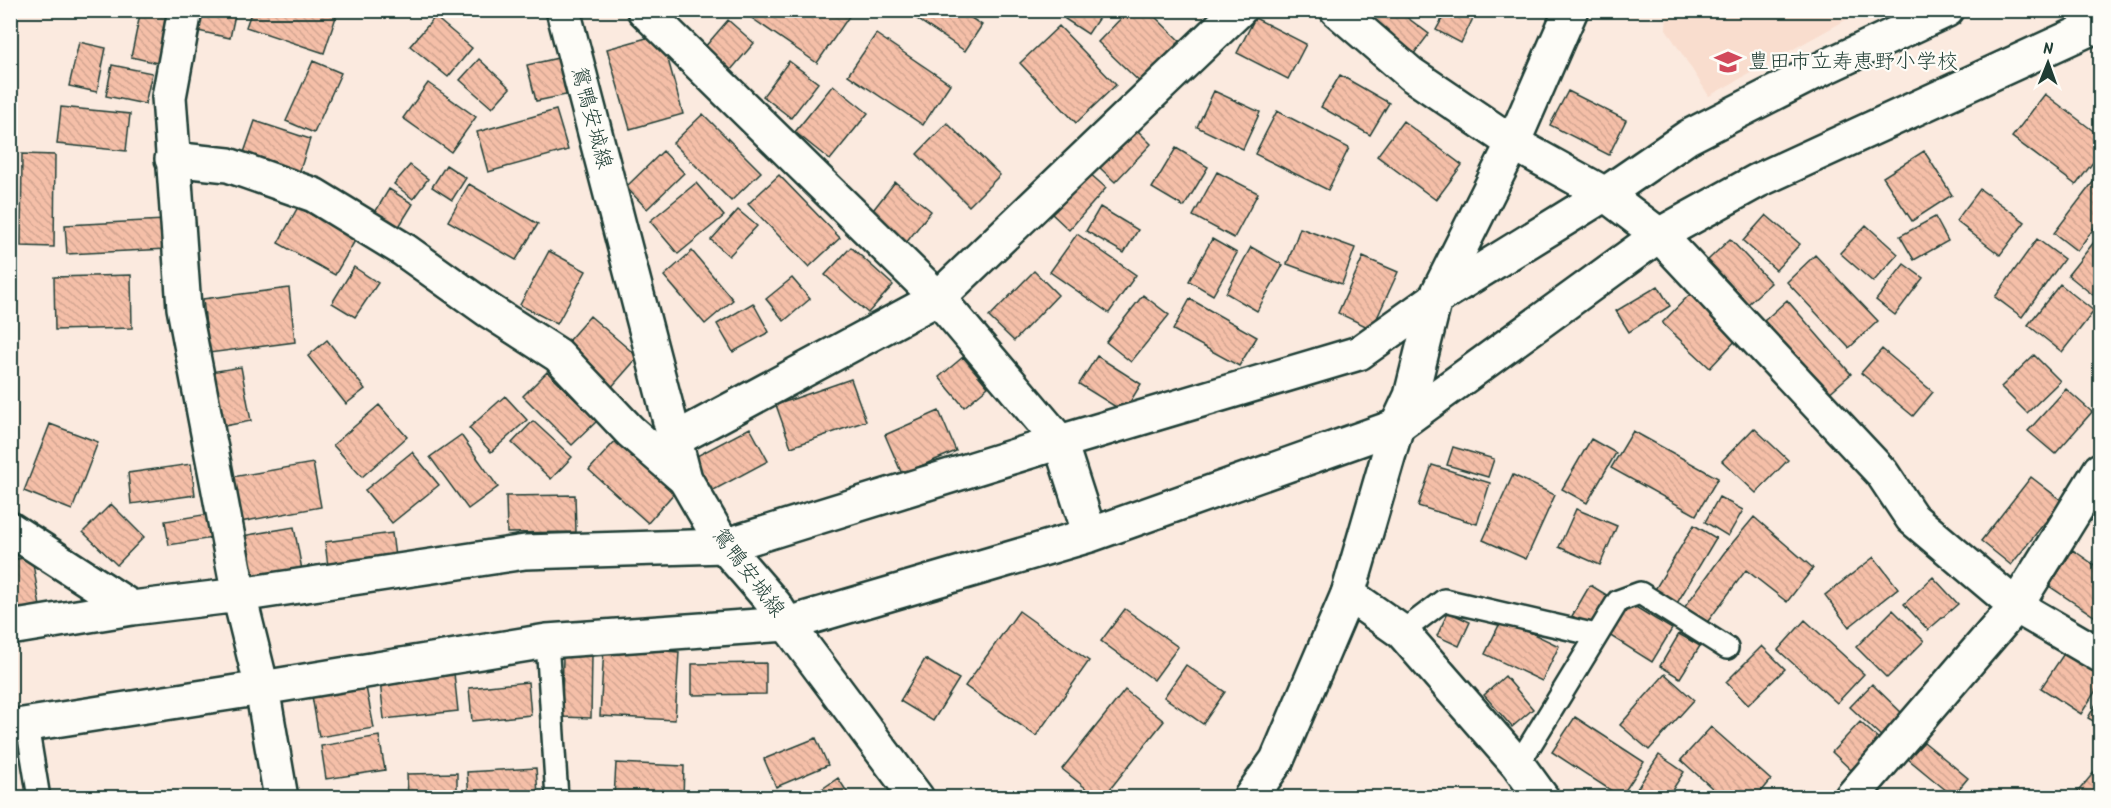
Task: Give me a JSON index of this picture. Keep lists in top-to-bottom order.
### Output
{
  "streets": {
    "street": ["鴛鴨安城線"]
  },
  "places": {
    "school or university": ["豊田市立寿恵野小学校"]
  },
  "north": "top"
}
